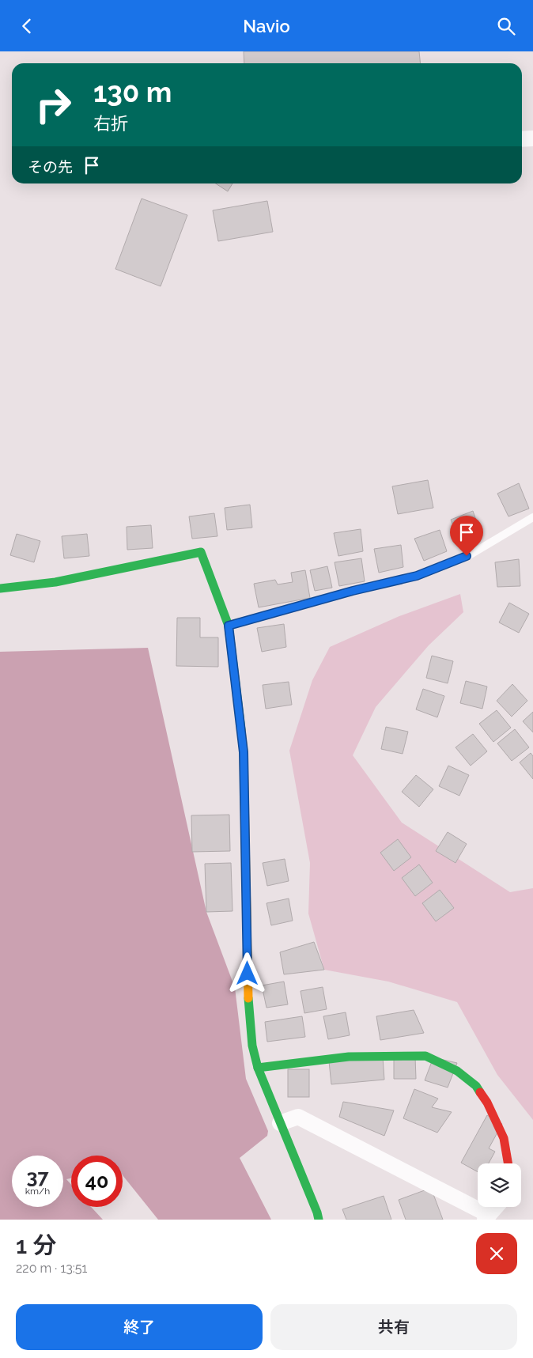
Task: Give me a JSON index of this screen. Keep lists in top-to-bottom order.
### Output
{
  "page": {
    "header": "Navio",
    "turn": ["130 m", "右折"],
    "then": "その先",
    "speed": "37 km/h",
    "limit": "40",
    "heading": ["1 分", "220 m · 13:51"],
    "buttons": ["終了", "共有"]
  }
}
